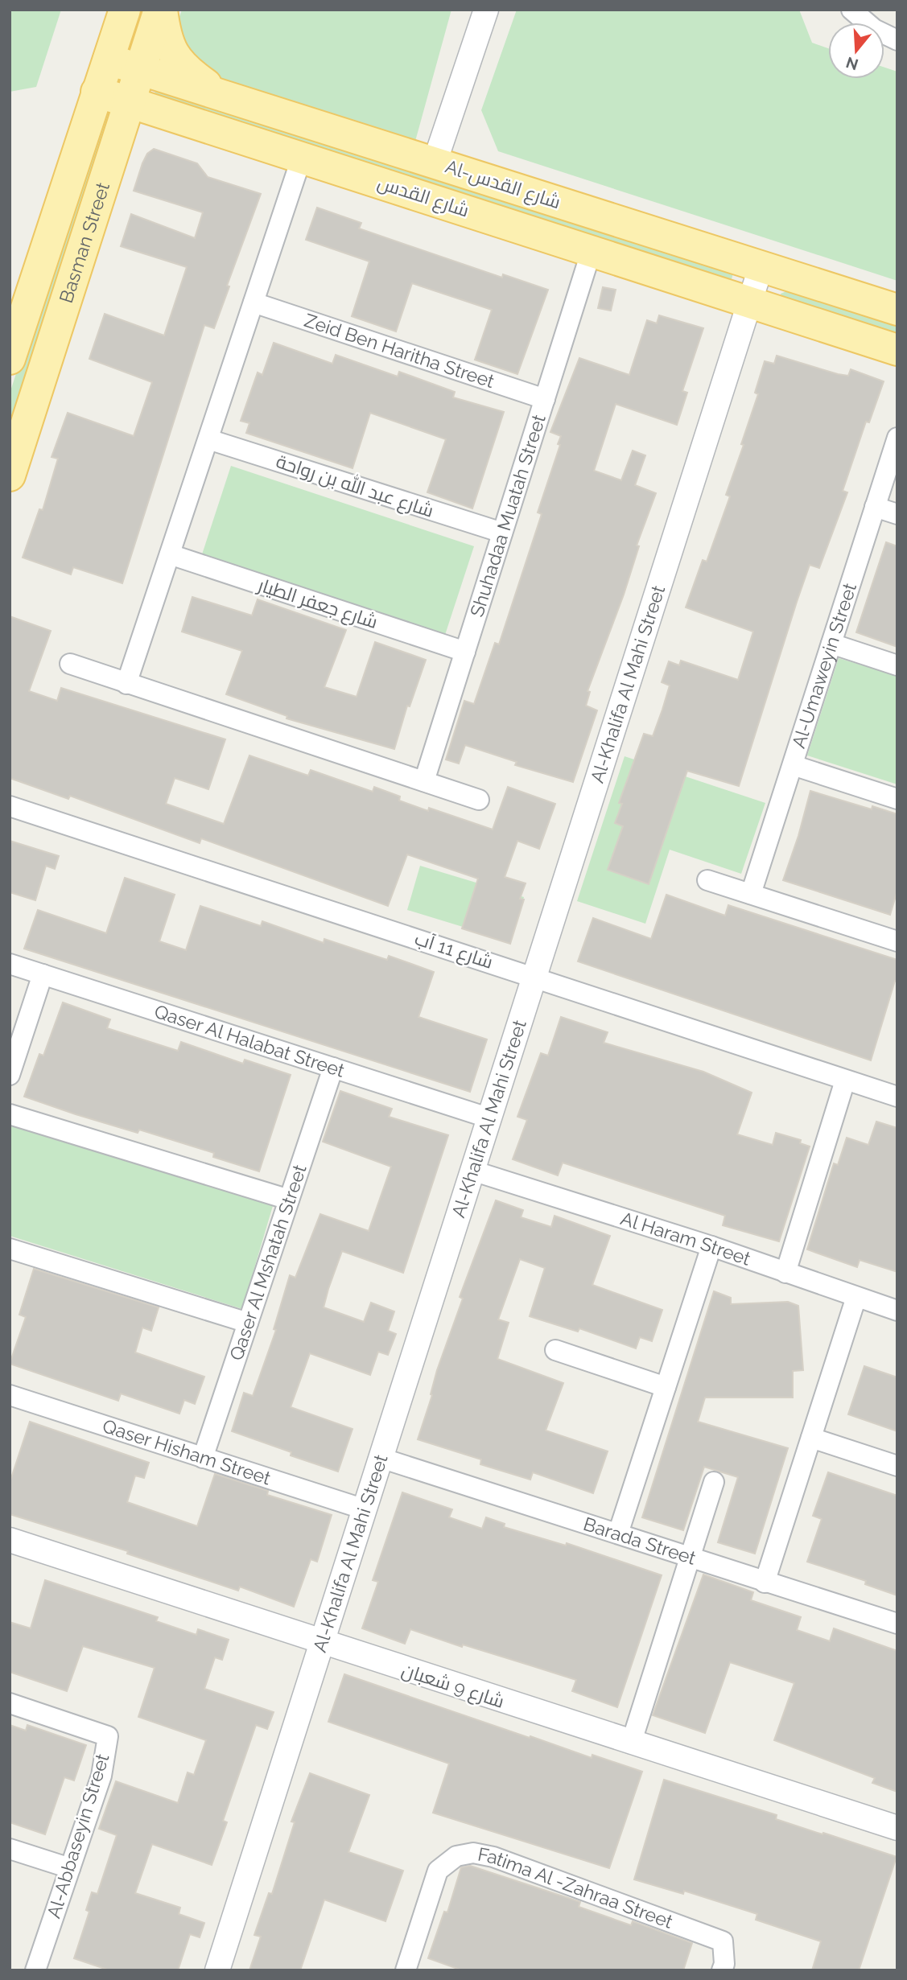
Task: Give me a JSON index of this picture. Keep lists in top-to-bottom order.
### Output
{
  "streets": {
    "main road": ["Al-شارع القدس", "شارع القدس", "Basman Street"],
    "street": [
      "Zeid Ben Haritha Street",
      "شارع عبد الله بن رواحة",
      "Shuhadaa Muatah Street",
      "شارع جعفر الطيار",
      "Al-Umaweyin Street",
      "Al-Khalifa Al Mahi Street",
      "شارع 11 آب",
      "Qaser Al Halabat Street",
      "Al Haram Street",
      "Qaser Al Mshatah Street",
      "Qaser Hisham Street",
      "Barada Street",
      "شارع 9 شعبان",
      "Al-Abbaseyin Street",
      "Fatima Al -Zahraa Street"
    ]
  },
  "crossings": [
    ["Al-شارع القدس", "Basman Street"],
    ["Al-شارع القدس", "Al-Khalifa Al Mahi Street"],
    ["شارع القدس", "Basman Street"],
    ["شارع القدس", "Shuhadaa Muatah Street"],
    ["شارع القدس", "Al-Khalifa Al Mahi Street"],
    ["Zeid Ben Haritha Street", "Shuhadaa Muatah Street"],
    ["شارع عبد الله بن رواحة", "Shuhadaa Muatah Street"],
    ["Shuhadaa Muatah Street", "شارع جعفر الطيار"],
    ["Al-Khalifa Al Mahi Street", "شارع 11 آب"],
    ["Al-Khalifa Al Mahi Street", "Qaser Al Halabat Street"],
    ["Al-Khalifa Al Mahi Street", "Al Haram Street"],
    ["Al-Khalifa Al Mahi Street", "Qaser Hisham Street"],
    ["Al-Khalifa Al Mahi Street", "Barada Street"],
    ["Al-Khalifa Al Mahi Street", "شارع 9 شعبان"],
    ["Qaser Al Halabat Street", "Qaser Al Mshatah Street"],
    ["Qaser Al Mshatah Street", "Qaser Hisham Street"]
  ],
  "north": "bottom"
}
